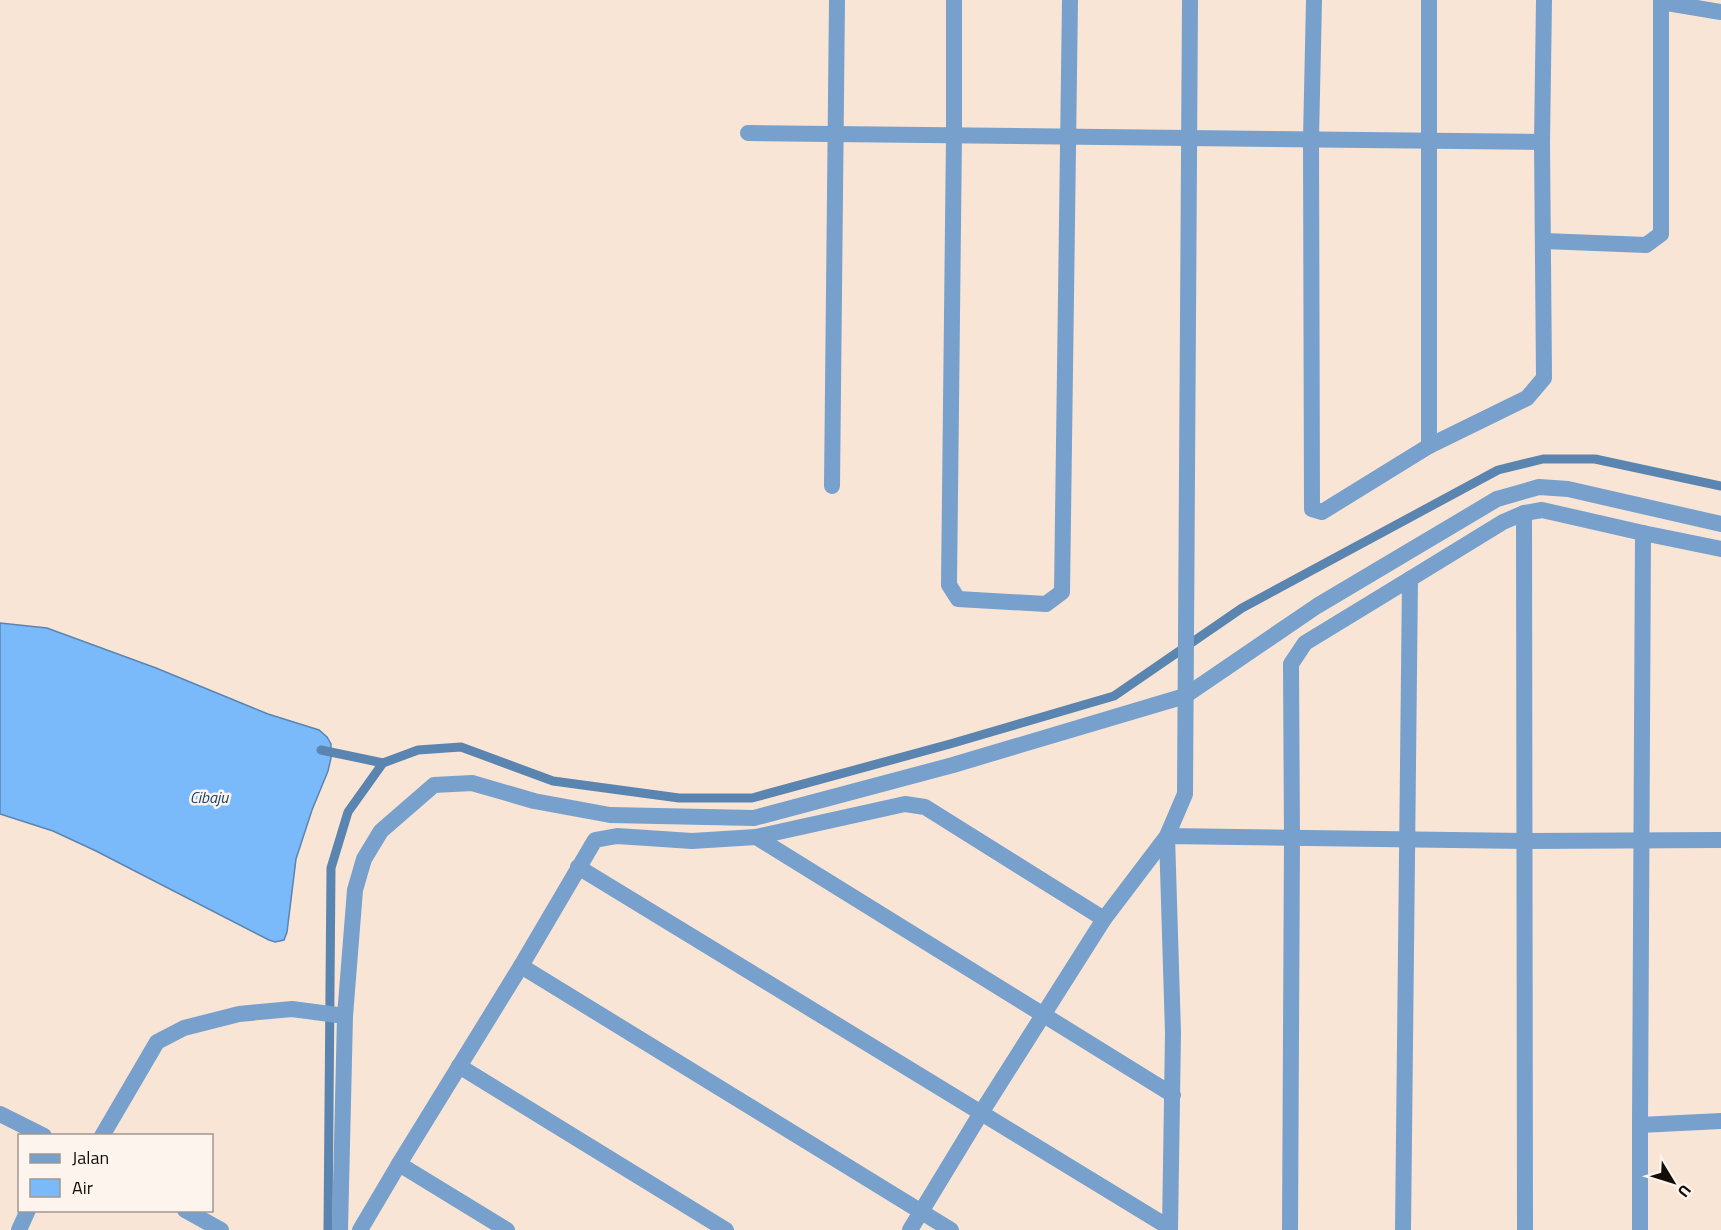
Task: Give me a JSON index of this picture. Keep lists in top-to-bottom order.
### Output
{
  "water": ["Cibaju"],
  "legend": ["Jalan", "Air"],
  "north": "bottom right"
}
